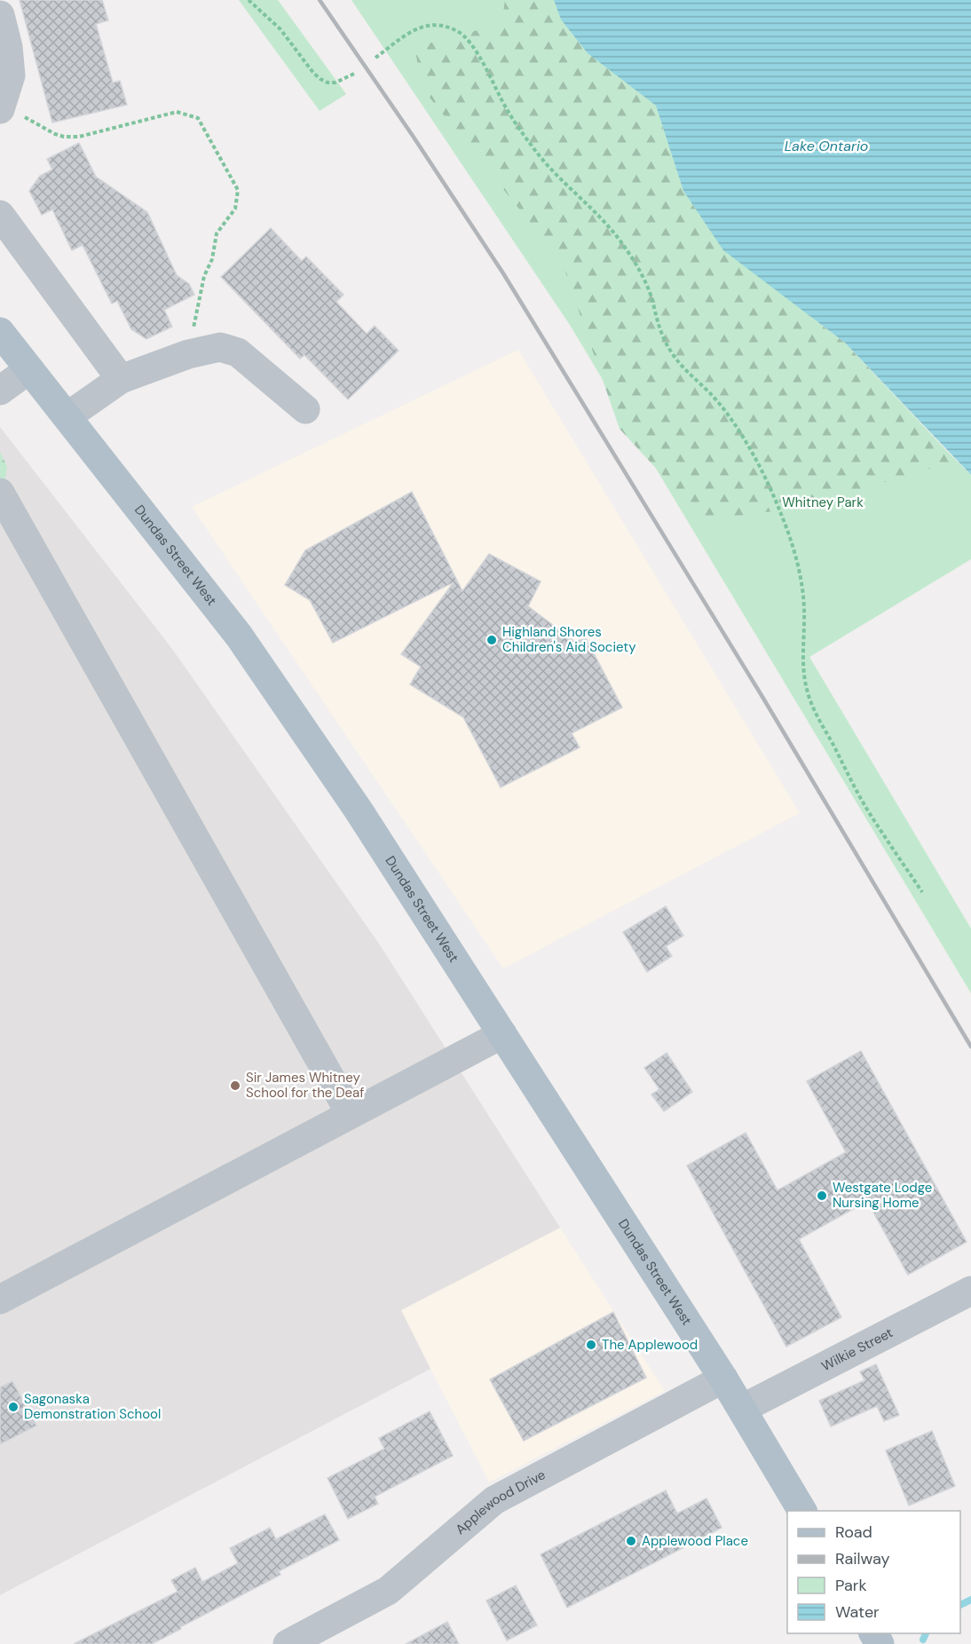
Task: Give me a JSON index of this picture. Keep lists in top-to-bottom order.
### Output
{
  "streets": {
    "main road": ["Dundas Street West"],
    "street": ["Wilkie Street", "Applewood Drive"]
  },
  "crossings": [
    ["Dundas Street West", "Wilkie Street"],
    ["Dundas Street West", "Applewood Drive"]
  ],
  "water": ["Lake Ontario"],
  "parks": ["Whitney Park"],
  "places": [
    "Highland Shores Children's Aid Society",
    "Sir James Whitney School for the Deaf",
    "Westgate Lodge Nursing Home",
    "The Applewood",
    "Sagonaska Demonstration School",
    "Applewood Place"
  ],
  "legend": [
    "Road",
    "Railway",
    "Park",
    "Water"
  ]
}
